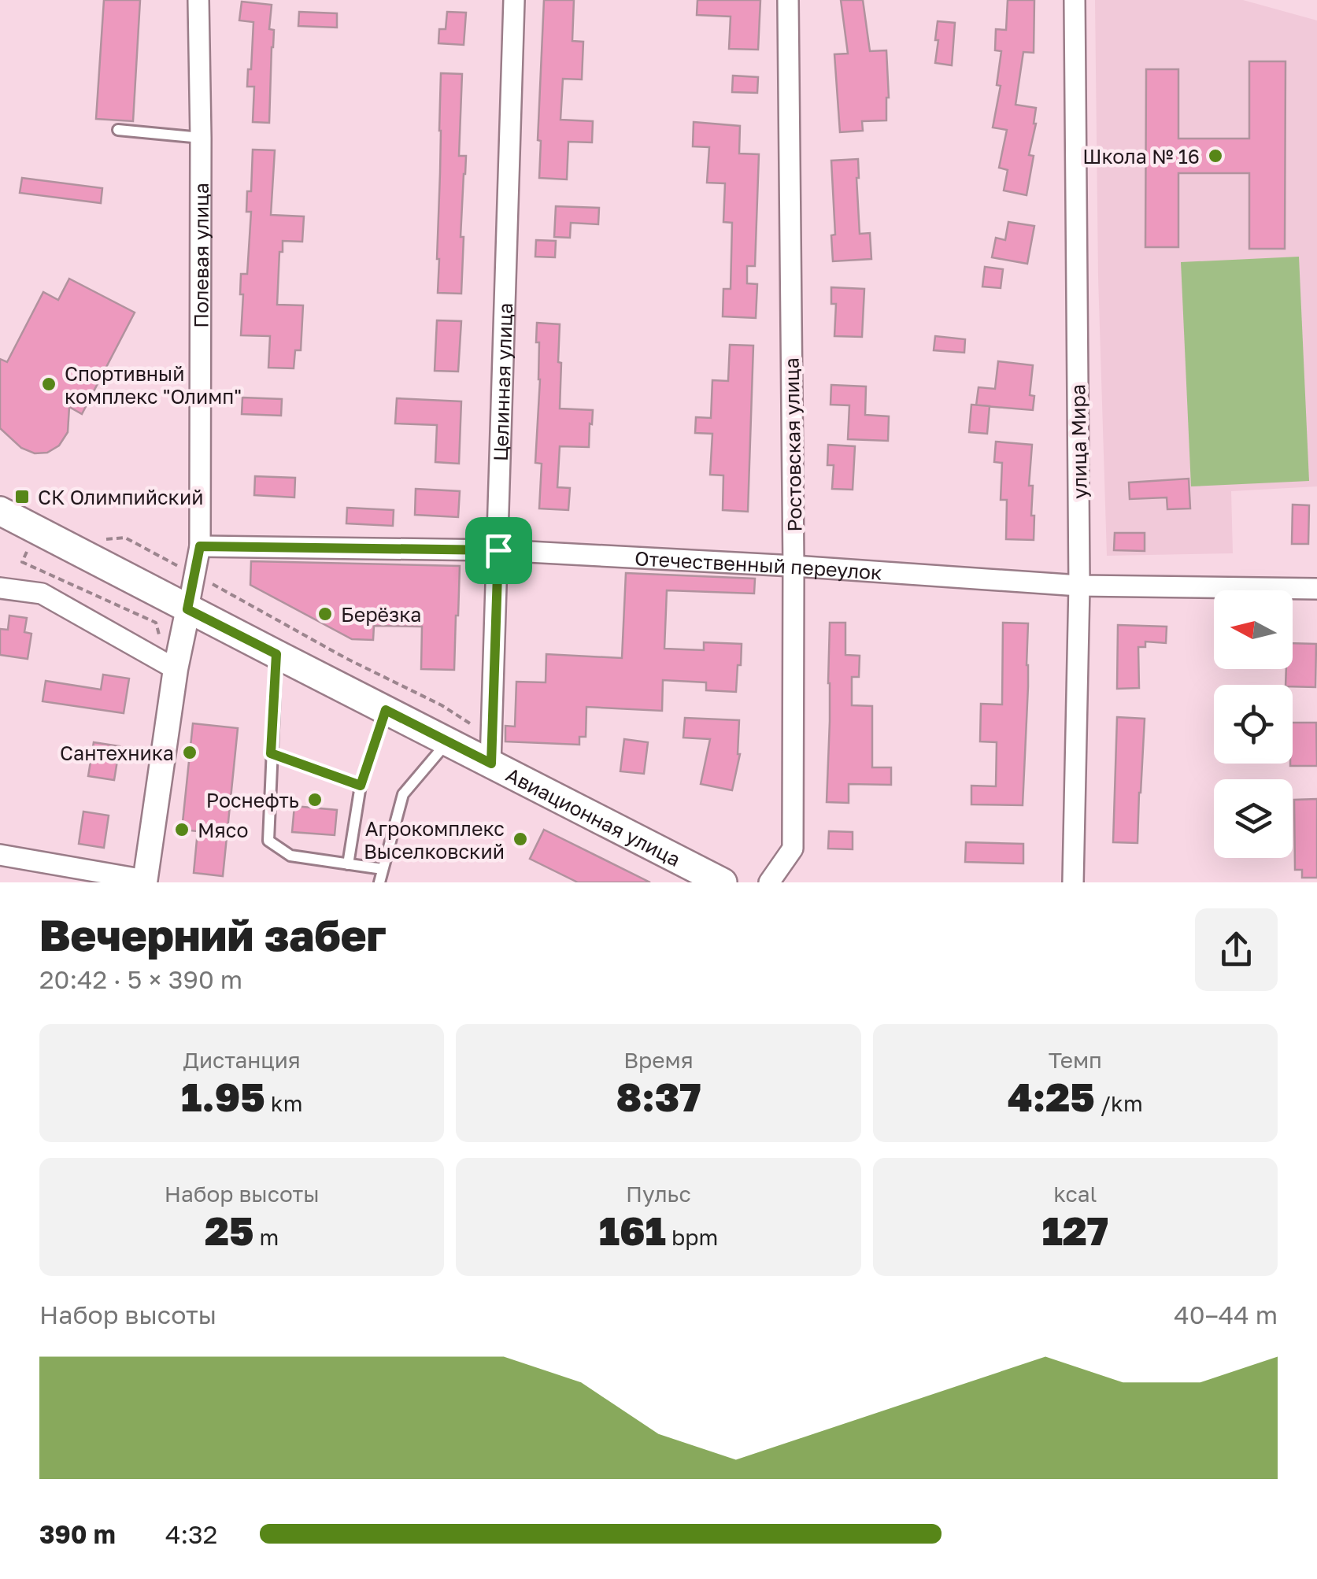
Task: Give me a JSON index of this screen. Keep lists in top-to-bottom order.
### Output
{
  "streets": {
    "main road": ["Авиационная улица"],
    "street": [
      "Полевая улица",
      "Целинная улица",
      "улица Мира",
      "Ростовская улица",
      "Отечественный переулок"
    ]
  },
  "crossings": [
    ["Полевая улица", "Отечественный переулок"],
    ["Полевая улица", "Авиационная улица"],
    ["Целинная улица", "Отечественный переулок"],
    ["Целинная улица", "Авиационная улица"],
    ["улица Мира", "Отечественный переулок"],
    ["Ростовская улица", "Отечественный переулок"]
  ],
  "places": {
    "other": [
      "Школа № 16",
      "Спортивный комплекс \"Олимп\"",
      "Берёзка",
      "Сантехника",
      "Роснефть",
      "Мясо",
      "Агрокомплекс Выселковский"
    ],
    "transit": ["СК Олимпийский"]
  },
  "north": "left",
  "page": {
    "heading": ["Вечерний забег", "20:42 · 5 × 390 m"],
    "stats": [
      ["Дистанция", "1.95 km"],
      ["Время", "8:37"],
      ["Темп", "4:25 /km"],
      ["Набор высоты", "25 m"],
      ["Пульс", "161 bpm"],
      ["kcal", "127"]
    ],
    "chart": ["Набор высоты", "40–44 m"],
    "list": [
      {
        "name": "390 m",
        "note": "4:32"
      }
    ]
  }
}
